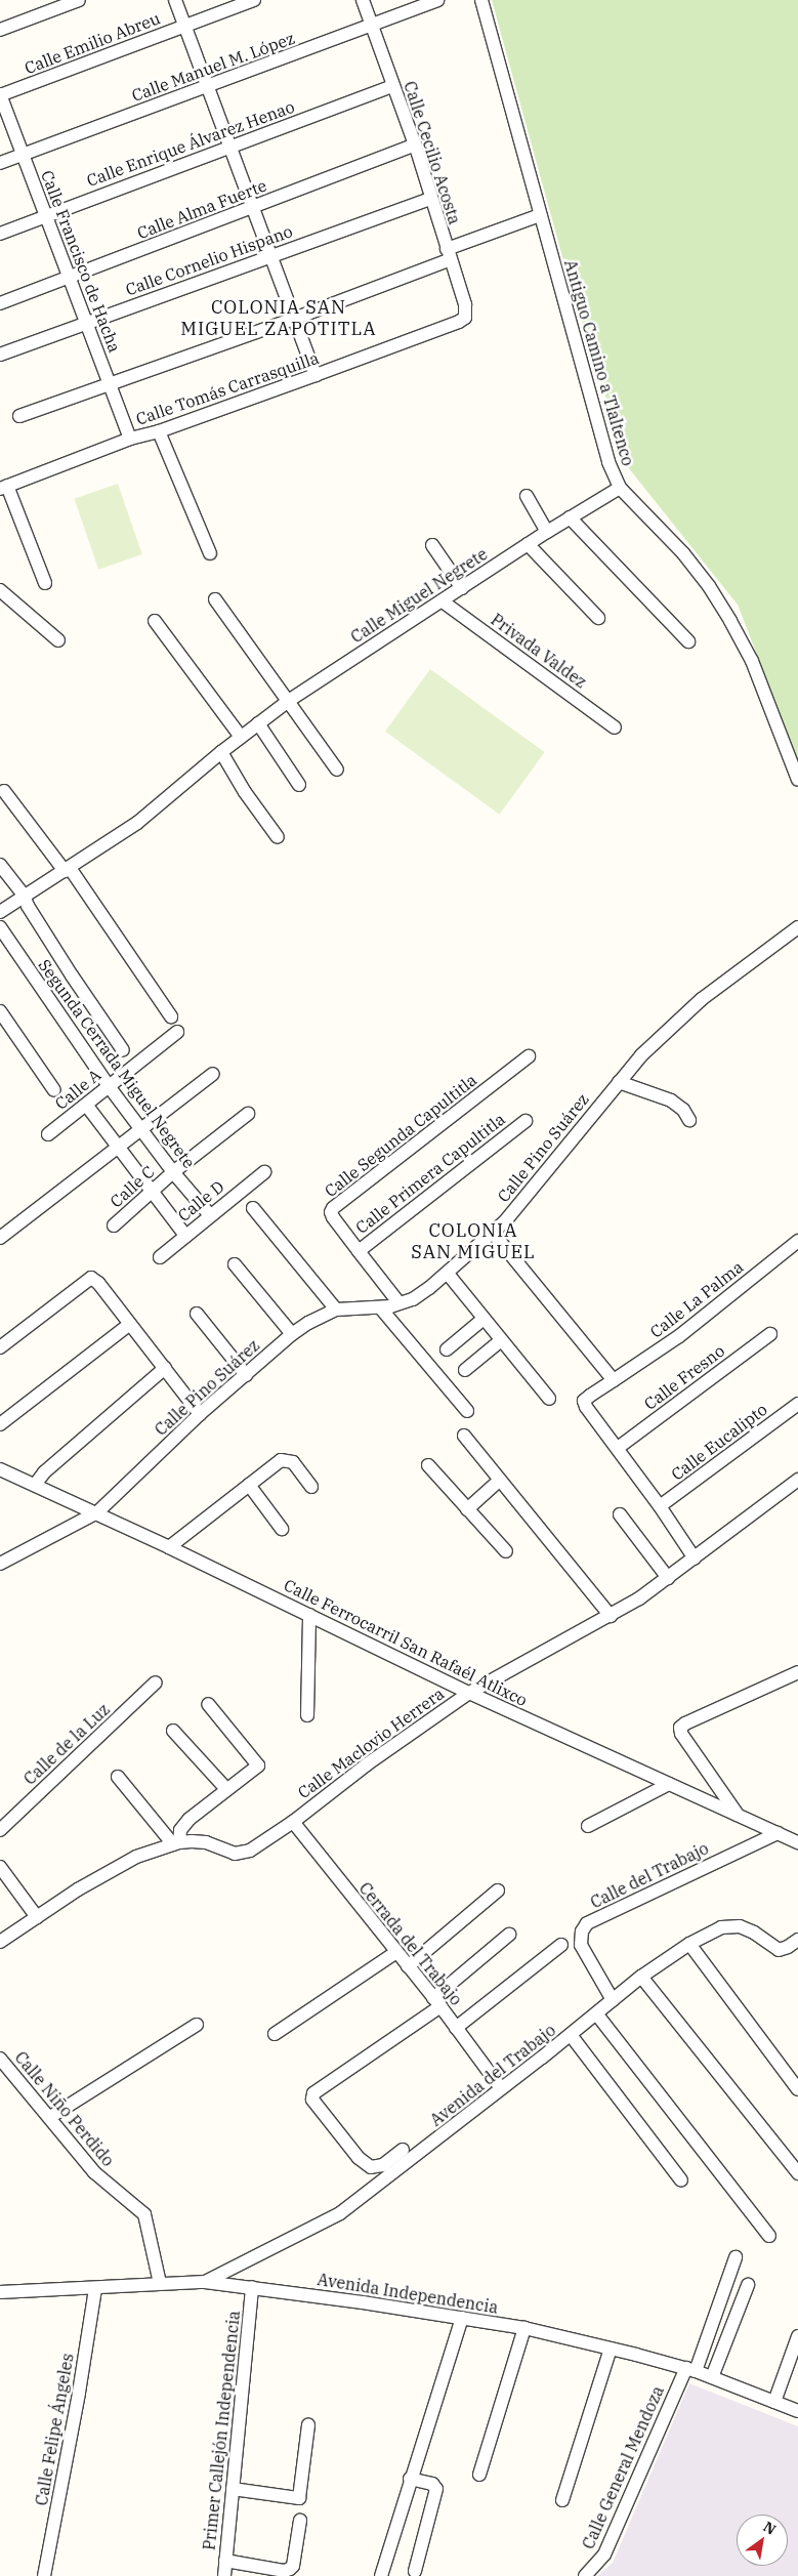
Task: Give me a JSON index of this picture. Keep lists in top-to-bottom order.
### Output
{
  "streets": {
    "street": [
      "Calle Emilio Abreu",
      "Calle Manuel M. López",
      "Calle Enrique Álvarez Henao",
      "Calle Cecilio Acosta",
      "Calle Alma Fuerte",
      "Calle Cornelio Hispano",
      "Calle Francisco de Hacha",
      "Antiguo Camino a Tlaltenco",
      "Calle Tomás Carrasquilla",
      "Calle Miguel Negrete",
      "Privada Valdez",
      "Segunda Cerrada Miguel Negrete",
      "Calle A",
      "Calle Segunda Capultitla",
      "Calle Pino Suárez",
      "Calle Primera Capultitla",
      "Calle C",
      "Calle D",
      "Calle La Palma",
      "Calle Fresno",
      "Calle Eucalipto",
      "Calle Ferrocarril San Rafaél Atlixco",
      "Calle Maclovio Herrera",
      "Calle de la Luz",
      "Calle del Trabajo",
      "Cerrada del Trabajo",
      "Avenida del Trabajo",
      "Calle Niño Perdido",
      "Avenida Independencia",
      "Calle Felipe Ángeles",
      "Primer Callejón Independencia",
      "Calle General Mendoza"
    ]
  },
  "crossings": [
    ["Calle Emilio Abreu", "Calle Francisco de Hacha"],
    ["Calle Manuel M. López", "Calle Cecilio Acosta"],
    ["Calle Manuel M. López", "Calle Francisco de Hacha"],
    ["Calle Enrique Álvarez Henao", "Calle Cecilio Acosta"],
    ["Calle Enrique Álvarez Henao", "Calle Francisco de Hacha"],
    ["Calle Cecilio Acosta", "Calle Alma Fuerte"],
    ["Calle Cecilio Acosta", "Calle Cornelio Hispano"],
    ["Calle Cecilio Acosta", "Calle Tomás Carrasquilla"],
    ["Calle Alma Fuerte", "Calle Francisco de Hacha"],
    ["Calle Cornelio Hispano", "Calle Francisco de Hacha"],
    ["Calle Francisco de Hacha", "Calle Tomás Carrasquilla"],
    ["Antiguo Camino a Tlaltenco", "Calle Miguel Negrete"],
    ["Calle Miguel Negrete", "Privada Valdez"],
    ["Segunda Cerrada Miguel Negrete", "Calle A"],
    ["Segunda Cerrada Miguel Negrete", "Calle C"],
    ["Segunda Cerrada Miguel Negrete", "Calle D"],
    ["Calle Segunda Capultitla", "Calle Primera Capultitla"],
    ["Calle Pino Suárez", "Calle Primera Capultitla"],
    ["Calle Pino Suárez", "Calle Ferrocarril San Rafaél Atlixco"],
    ["Calle La Palma", "Calle Fresno"],
    ["Calle Ferrocarril San Rafaél Atlixco", "Calle Maclovio Herrera"],
    ["Calle Ferrocarril San Rafaél Atlixco", "Calle del Trabajo"],
    ["Calle Maclovio Herrera", "Cerrada del Trabajo"],
    ["Calle del Trabajo", "Avenida del Trabajo"],
    ["Cerrada del Trabajo", "Avenida del Trabajo"],
    ["Avenida del Trabajo", "Avenida Independencia"],
    ["Calle Niño Perdido", "Avenida Independencia"],
    ["Avenida Independencia", "Calle Felipe Ángeles"],
    ["Avenida Independencia", "Primer Callejón Independencia"],
    ["Avenida Independencia", "Calle General Mendoza"]
  ],
  "districts": ["COLONIA SAN MIGUEL ZAPOTITLA", "COLONIA SAN MIGUEL"],
  "north": "top right"
}
